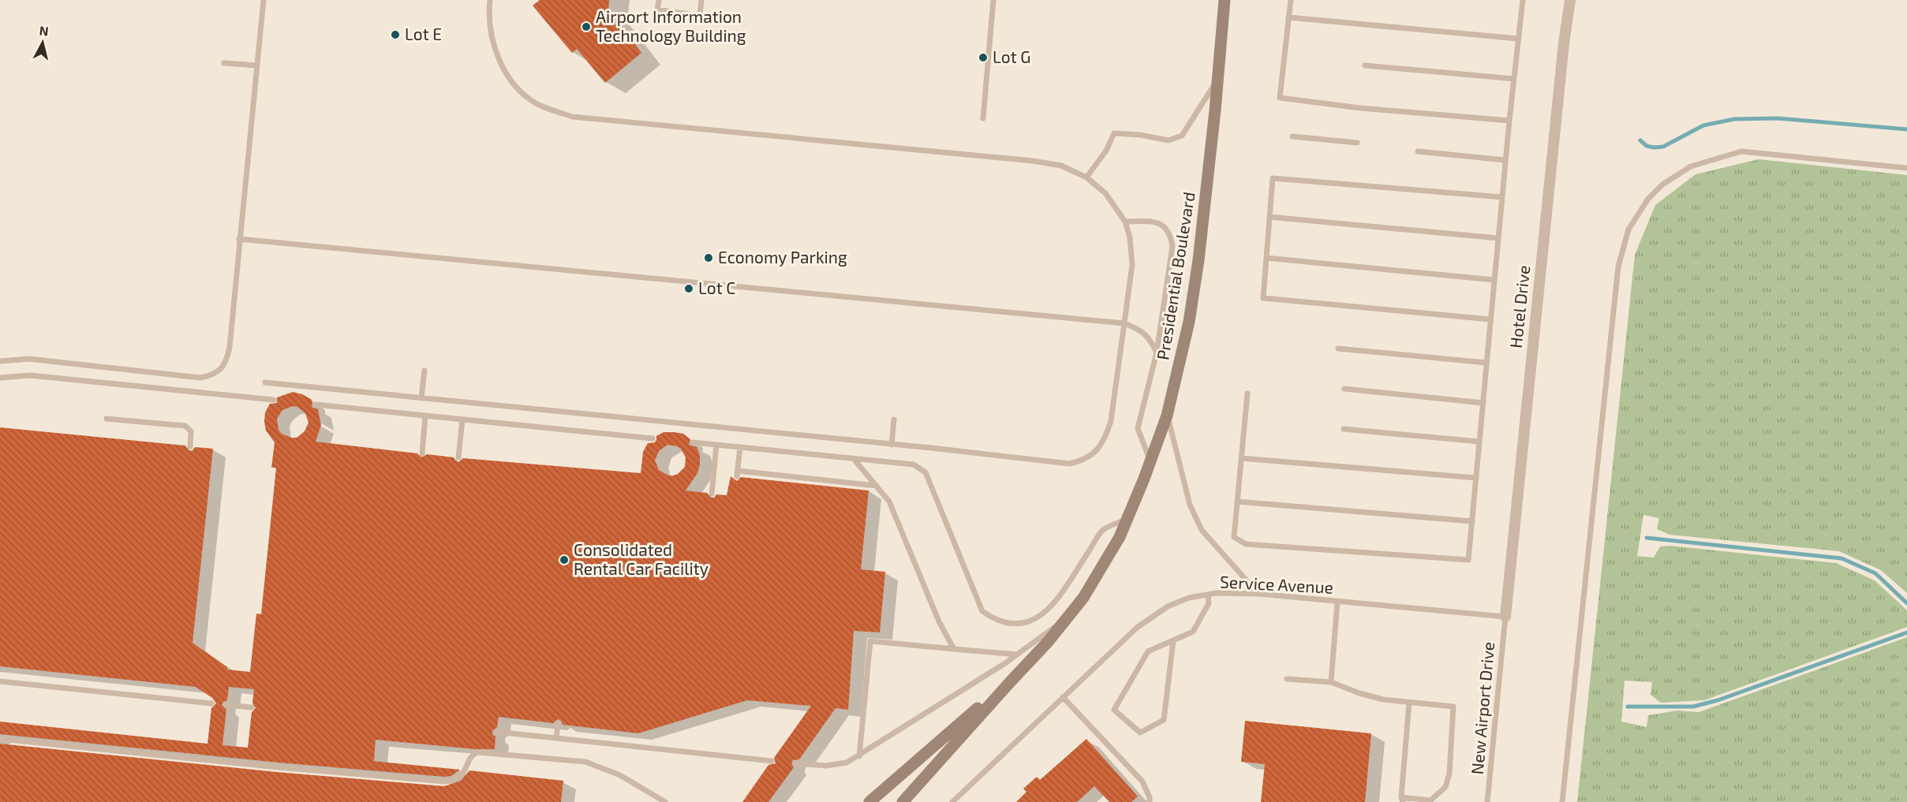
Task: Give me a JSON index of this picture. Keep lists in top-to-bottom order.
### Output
{
  "streets": {
    "main road": ["Presidential Boulevard"],
    "street": ["Hotel Drive"],
    "lane": ["Service Avenue", "New Airport Drive"]
  },
  "crossings": [
    ["Hotel Drive", "Service Avenue"],
    ["Hotel Drive", "New Airport Drive"],
    ["Service Avenue", "New Airport Drive"]
  ],
  "places": [
    "Airport Information Technology Building",
    "Lot E",
    "Lot G",
    "Economy Parking",
    "Lot C",
    "Consolidated Rental Car Facility"
  ],
  "north": "top"
}
